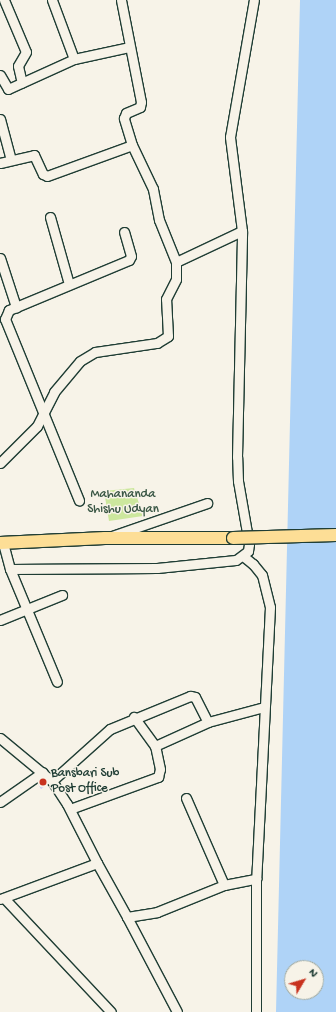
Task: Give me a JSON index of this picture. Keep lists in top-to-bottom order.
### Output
{
  "parks": ["Mahananda Shishu Udyan"],
  "places": ["Bansbari Sub Post Office"],
  "north": "top right"
}
